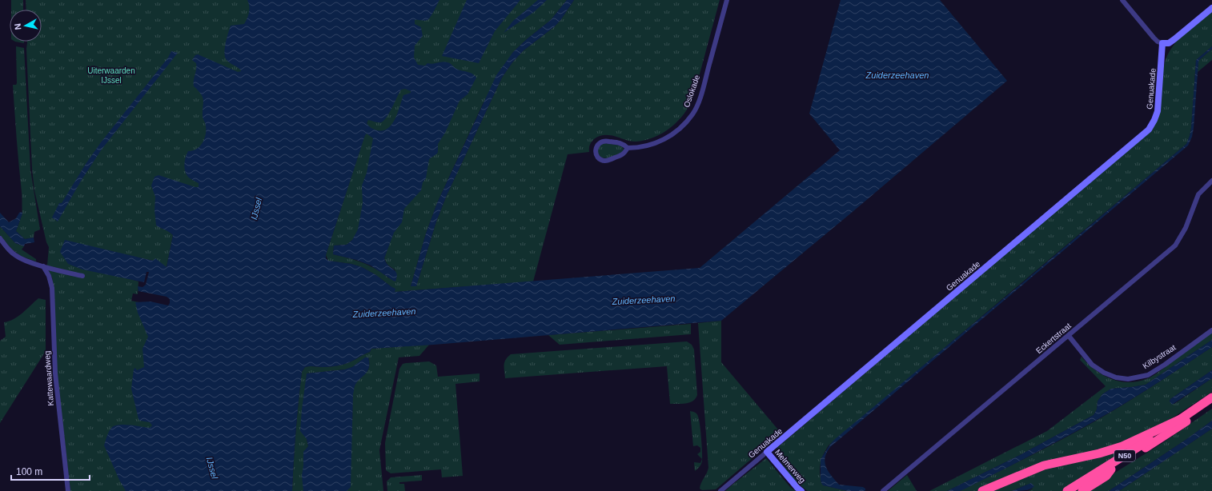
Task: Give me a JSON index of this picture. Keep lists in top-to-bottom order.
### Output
{
  "streets": {
    "highway": ["N50"],
    "street": [
      "Genuakade",
      "Oslokade",
      "Eckertstraat",
      "Kilbystraat",
      "Kattewaardweg",
      "Melmerweg"
    ]
  },
  "crossings": [
    ["Genuakade", "Melmerweg"],
    ["Eckertstraat", "Kilbystraat"]
  ],
  "water": ["Zuiderzeehaven", "IJssel"],
  "parks": ["Uiterwaarden IJssel"],
  "scale_bar": "100 m",
  "north": "left"
}
